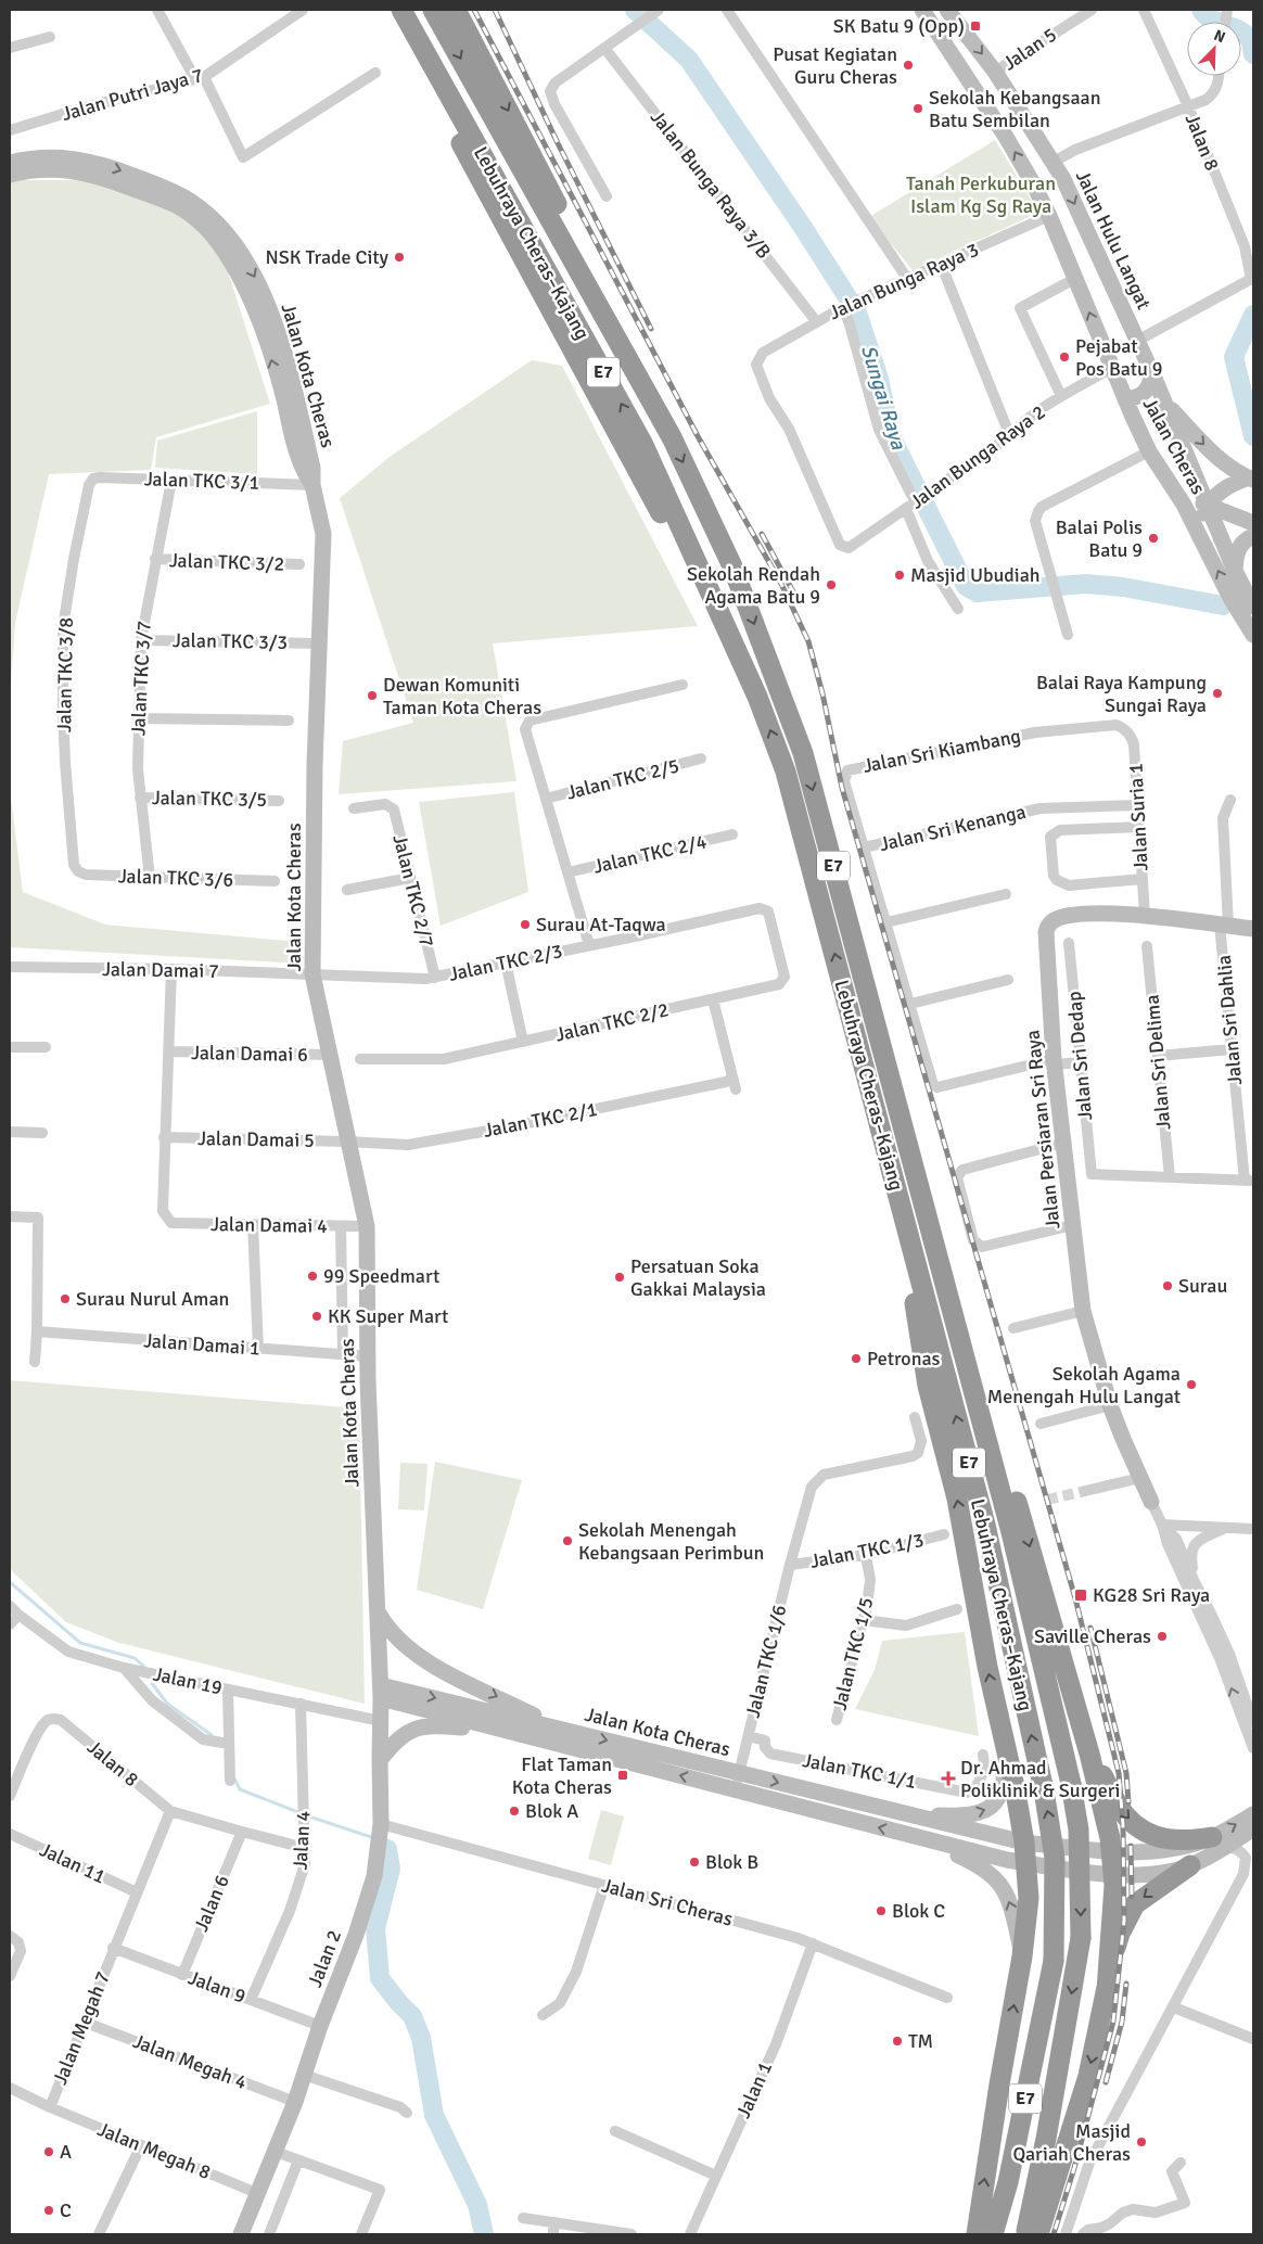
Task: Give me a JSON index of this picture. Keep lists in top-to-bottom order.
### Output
{
  "streets": {
    "highway": ["Lebuhraya Cheras–Kajang", "E7"],
    "main road": [
      "Jalan Hulu Langat",
      "Jalan Kota Cheras",
      "Jalan Cheras",
      "Jalan Persiaran Sri Raya",
      "Jalan 2"
    ],
    "street": [
      "Jalan 5",
      "Jalan Putri Jaya 7",
      "Jalan 8",
      "Jalan Bunga Raya 3/B",
      "Jalan Bunga Raya 3",
      "Jalan Bunga Raya 2",
      "Jalan TKC 3/1",
      "Jalan TKC 3/2",
      "Jalan TKC 3/3",
      "Jalan TKC 3/8",
      "Jalan TKC 3/7",
      "Jalan Sri Kiambang",
      "Jalan TKC 2/5",
      "Jalan TKC 3/5",
      "Jalan Suria 1",
      "Jalan Sri Kenanga",
      "Jalan TKC 2/4",
      "Jalan TKC 3/6",
      "Jalan TKC 2/7",
      "Jalan TKC 2/3",
      "Jalan Damai 7",
      "Jalan Sri Dahlia",
      "Jalan TKC 2/2",
      "Jalan Damai 6",
      "Jalan Sri Dedap",
      "Jalan Sri Delima",
      "Jalan TKC 2/1",
      "Jalan Damai 5",
      "Jalan Damai 4",
      "Jalan Damai 1",
      "Jalan TKC 1/3",
      "Jalan TKC 1/5",
      "Jalan TKC 1/6",
      "Jalan 19",
      "Jalan TKC 1/1",
      "Jalan 4",
      "Jalan 11",
      "Jalan Sri Cheras",
      "Jalan 6",
      "Jalan 9",
      "Jalan Megah 7",
      "Jalan Megah 4",
      "Jalan 1",
      "Jalan Megah 8"
    ]
  },
  "crossings": [
    ["Jalan 5", "Jalan Hulu Langat"],
    ["Jalan 8", "Jalan 4"],
    ["Jalan 8", "Jalan 6"],
    ["Jalan Bunga Raya 3/B", "Jalan Bunga Raya 3"],
    ["Jalan Hulu Langat", "Jalan Cheras"],
    ["Jalan Bunga Raya 3", "Jalan Cheras"],
    ["Jalan Bunga Raya 3", "Jalan Bunga Raya 2"],
    ["Jalan Kota Cheras", "Jalan TKC 3/1"],
    ["Jalan Kota Cheras", "Jalan TKC 3/3"],
    ["Jalan Kota Cheras", "Jalan TKC 2/3"],
    ["Jalan Kota Cheras", "Jalan Damai 7"],
    ["Jalan Kota Cheras", "Jalan Damai 6"],
    ["Jalan Kota Cheras", "Jalan TKC 2/1"],
    ["Jalan Kota Cheras", "Jalan Damai 5"],
    ["Jalan Kota Cheras", "Jalan Damai 4"],
    ["Jalan Kota Cheras", "Jalan Damai 1"],
    ["Jalan Kota Cheras", "Jalan TKC 1/6"],
    ["Jalan Kota Cheras", "Jalan 2"],
    ["Jalan Cheras", "Jalan Bunga Raya 2"],
    ["Jalan TKC 3/1", "Jalan TKC 3/8"],
    ["Jalan TKC 3/1", "Jalan TKC 3/7"],
    ["Jalan TKC 3/2", "Jalan TKC 3/7"],
    ["Jalan TKC 3/3", "Jalan TKC 3/7"],
    ["Jalan TKC 3/8", "Jalan TKC 3/6"],
    ["Jalan TKC 3/7", "Jalan TKC 3/5"],
    ["Jalan TKC 3/7", "Jalan TKC 3/6"],
    ["Jalan Sri Kiambang", "Jalan Suria 1"],
    ["Jalan Sri Kiambang", "Jalan Sri Kenanga"],
    ["Jalan Suria 1", "Jalan Sri Kenanga"],
    ["Jalan Suria 1", "Jalan Persiaran Sri Raya"],
    ["Jalan TKC 2/7", "Jalan TKC 2/3"],
    ["Jalan TKC 2/3", "Jalan Damai 7"],
    ["Jalan TKC 2/3", "Jalan TKC 2/2"],
    ["Jalan Sri Dahlia", "Jalan Persiaran Sri Raya"],
    ["Jalan TKC 2/2", "Jalan TKC 2/1"],
    ["Jalan Sri Dedap", "Jalan Sri Delima"],
    ["Jalan TKC 2/1", "Jalan Damai 5"],
    ["Jalan Damai 5", "Jalan Damai 4"],
    ["Jalan TKC 1/3", "Jalan TKC 1/5"],
    ["Jalan TKC 1/3", "Jalan TKC 1/6"],
    ["Jalan TKC 1/6", "Jalan TKC 1/1"],
    ["Jalan 19", "Jalan 4"],
    ["Jalan 19", "Jalan 2"],
    ["Jalan 4", "Jalan 9"],
    ["Jalan Sri Cheras", "Jalan 2"],
    ["Jalan Sri Cheras", "Jalan 1"],
    ["Jalan 6", "Jalan 9"],
    ["Jalan 2", "Jalan 9"],
    ["Jalan 2", "Jalan Megah 4"],
    ["Jalan 2", "Jalan Megah 8"],
    ["Jalan 9", "Jalan Megah 7"],
    ["Jalan Megah 7", "Jalan Megah 4"],
    ["Jalan Megah 7", "Jalan Megah 8"]
  ],
  "one_way": ["Jalan Cheras"],
  "water": ["Sungai Raya"],
  "parks": ["Tanah Perkuburan Islam Kg Sg Raya"],
  "places": {
    "transit": ["SK Batu 9 (Opp)", "KG28 Sri Raya", "Flat Taman Kota Cheras"],
    "other": [
      "Pusat Kegiatan Guru Cheras",
      "Sekolah Kebangsaan Batu Sembilan",
      "NSK Trade City",
      "Pejabat Pos Batu 9",
      "Balai Polis Batu 9",
      "Masjid Ubudiah",
      "Sekolah Rendah Agama Batu 9",
      "Balai Raya Kampung Sungai Raya",
      "Dewan Komuniti Taman Kota Cheras",
      "Surau At-Taqwa",
      "99 Speedmart",
      "Persatuan Soka Gakkai Malaysia",
      "Surau",
      "Surau Nurul Aman",
      "KK Super Mart",
      "Petronas",
      "Sekolah Agama Menengah Hulu Langat",
      "Sekolah Menengah Kebangsaan Perimbun",
      "Saville Cheras",
      "Blok A",
      "Blok B",
      "Blok C",
      "TM",
      "Masjid Qariah Cheras",
      "A",
      "C"
    ],
    "health": ["Dr. Ahmad Poliklinik & Surgeri"]
  },
  "north": "top right"
}
